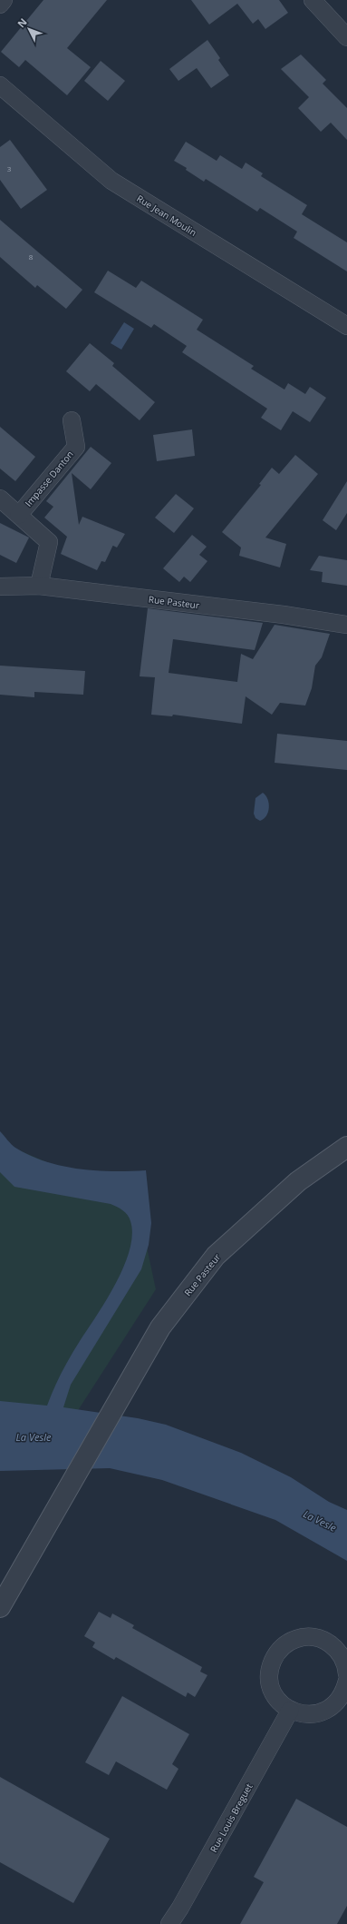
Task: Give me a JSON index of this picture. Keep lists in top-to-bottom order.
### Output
{
  "streets": {
    "street": [
      "Rue Jean Moulin",
      "Impasse Danton",
      "Rue Pasteur",
      "Rue Louis Breguet"
    ]
  },
  "water": ["La Vesle"],
  "house_numbers": ["3", "8"],
  "north": "top left"
}
